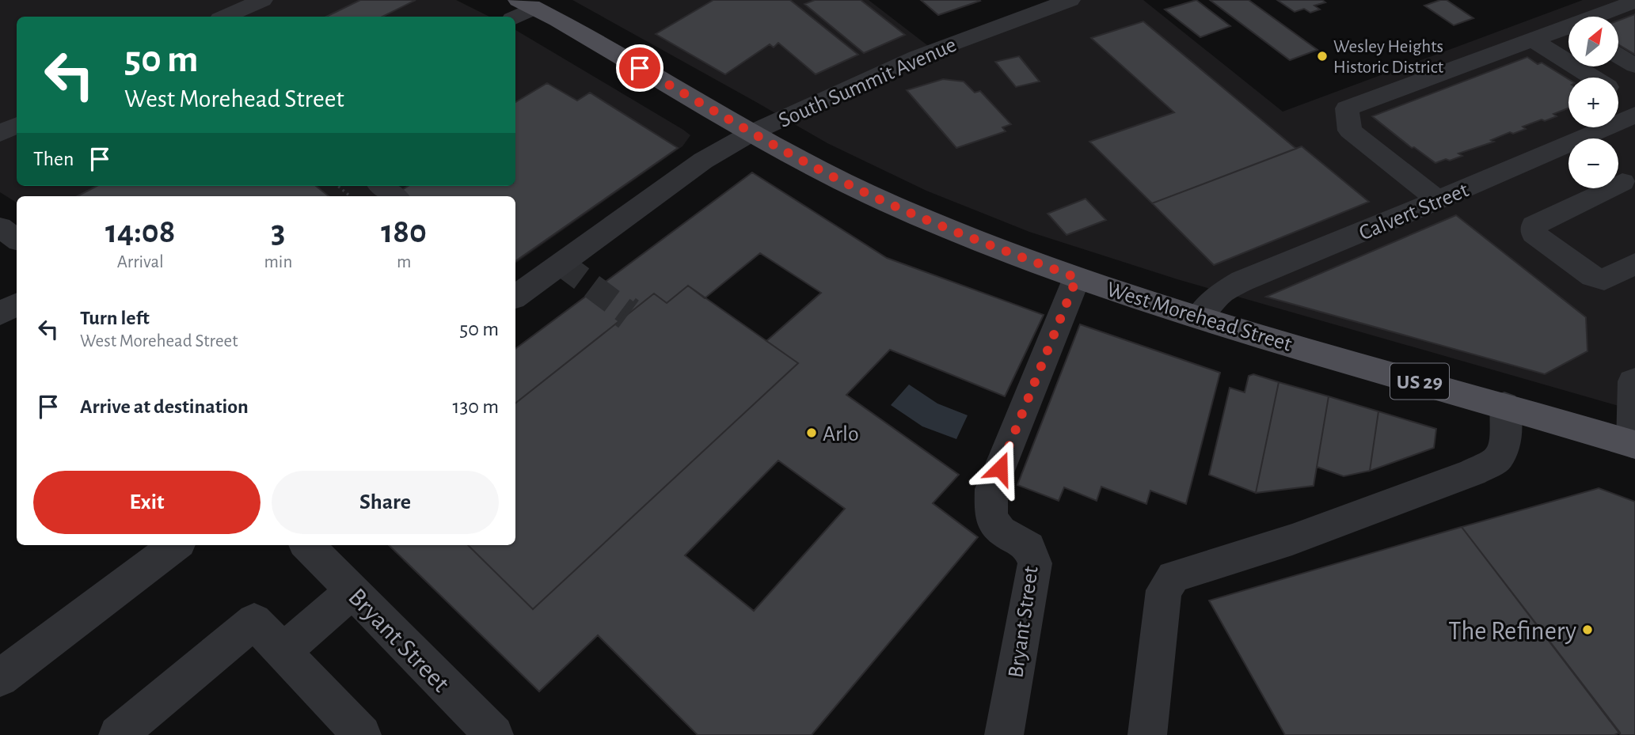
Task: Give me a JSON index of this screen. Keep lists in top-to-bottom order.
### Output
{
  "streets": {
    "main road": ["West Morehead Street", "US 29"],
    "street": ["South Summit Avenue", "Calvert Street", "Bryant Street"]
  },
  "crossings": [
    ["South Summit Avenue", "West Morehead Street"],
    ["Calvert Street", "West Morehead Street"],
    ["West Morehead Street", "Bryant Street"]
  ],
  "places": ["Wesley Heights Historic District", "Arlo", "The Refinery"],
  "north": "top right",
  "page": {
    "map_buttons": ["+", "−"],
    "turn": ["50 m", "West Morehead Street"],
    "then": "Then",
    "eta": [
      "14:08",
      "Arrival",
      "3",
      "min",
      "180",
      "m"
    ],
    "list": [
      {
        "name": "Turn left",
        "note": "West Morehead Street",
        "value": "50 m"
      },
      {
        "name": "Arrive at destination",
        "value": "130 m"
      }
    ],
    "buttons": ["Exit", "Share"]
  }
}
